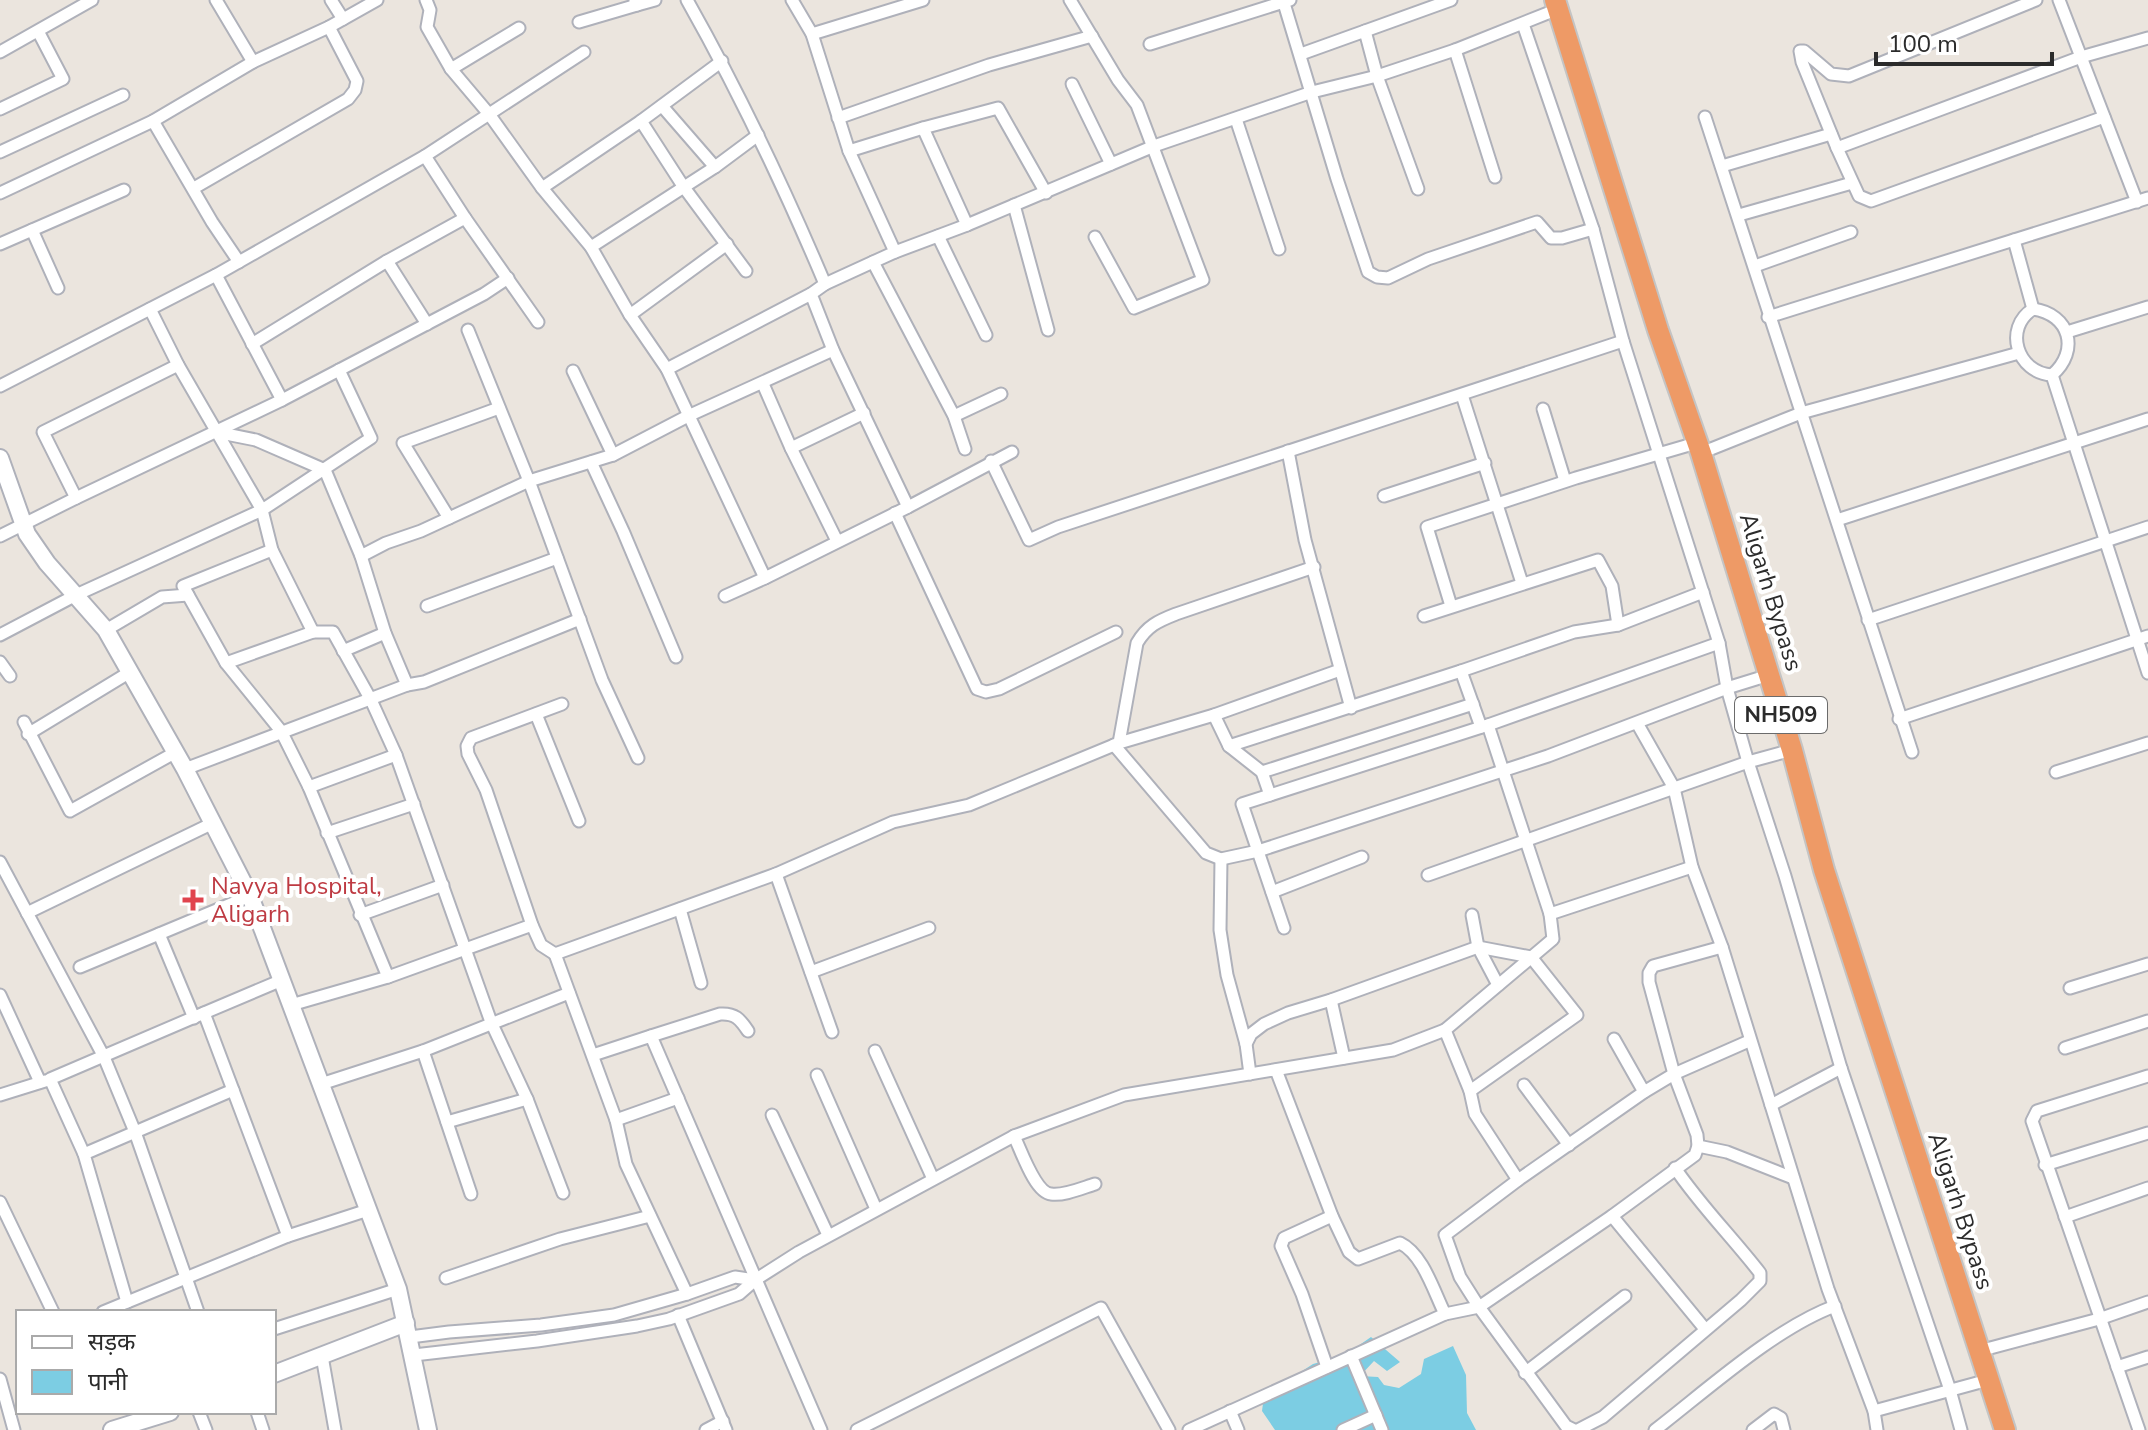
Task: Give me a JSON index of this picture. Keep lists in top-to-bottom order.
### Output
{
  "streets": {
    "highway": ["Aligarh Bypass", "NH509"]
  },
  "places": {
    "health": ["Navya Hospital, Aligarh"]
  },
  "legend": ["सड़क", "पानी"],
  "scale_bar": "100 m"
}
